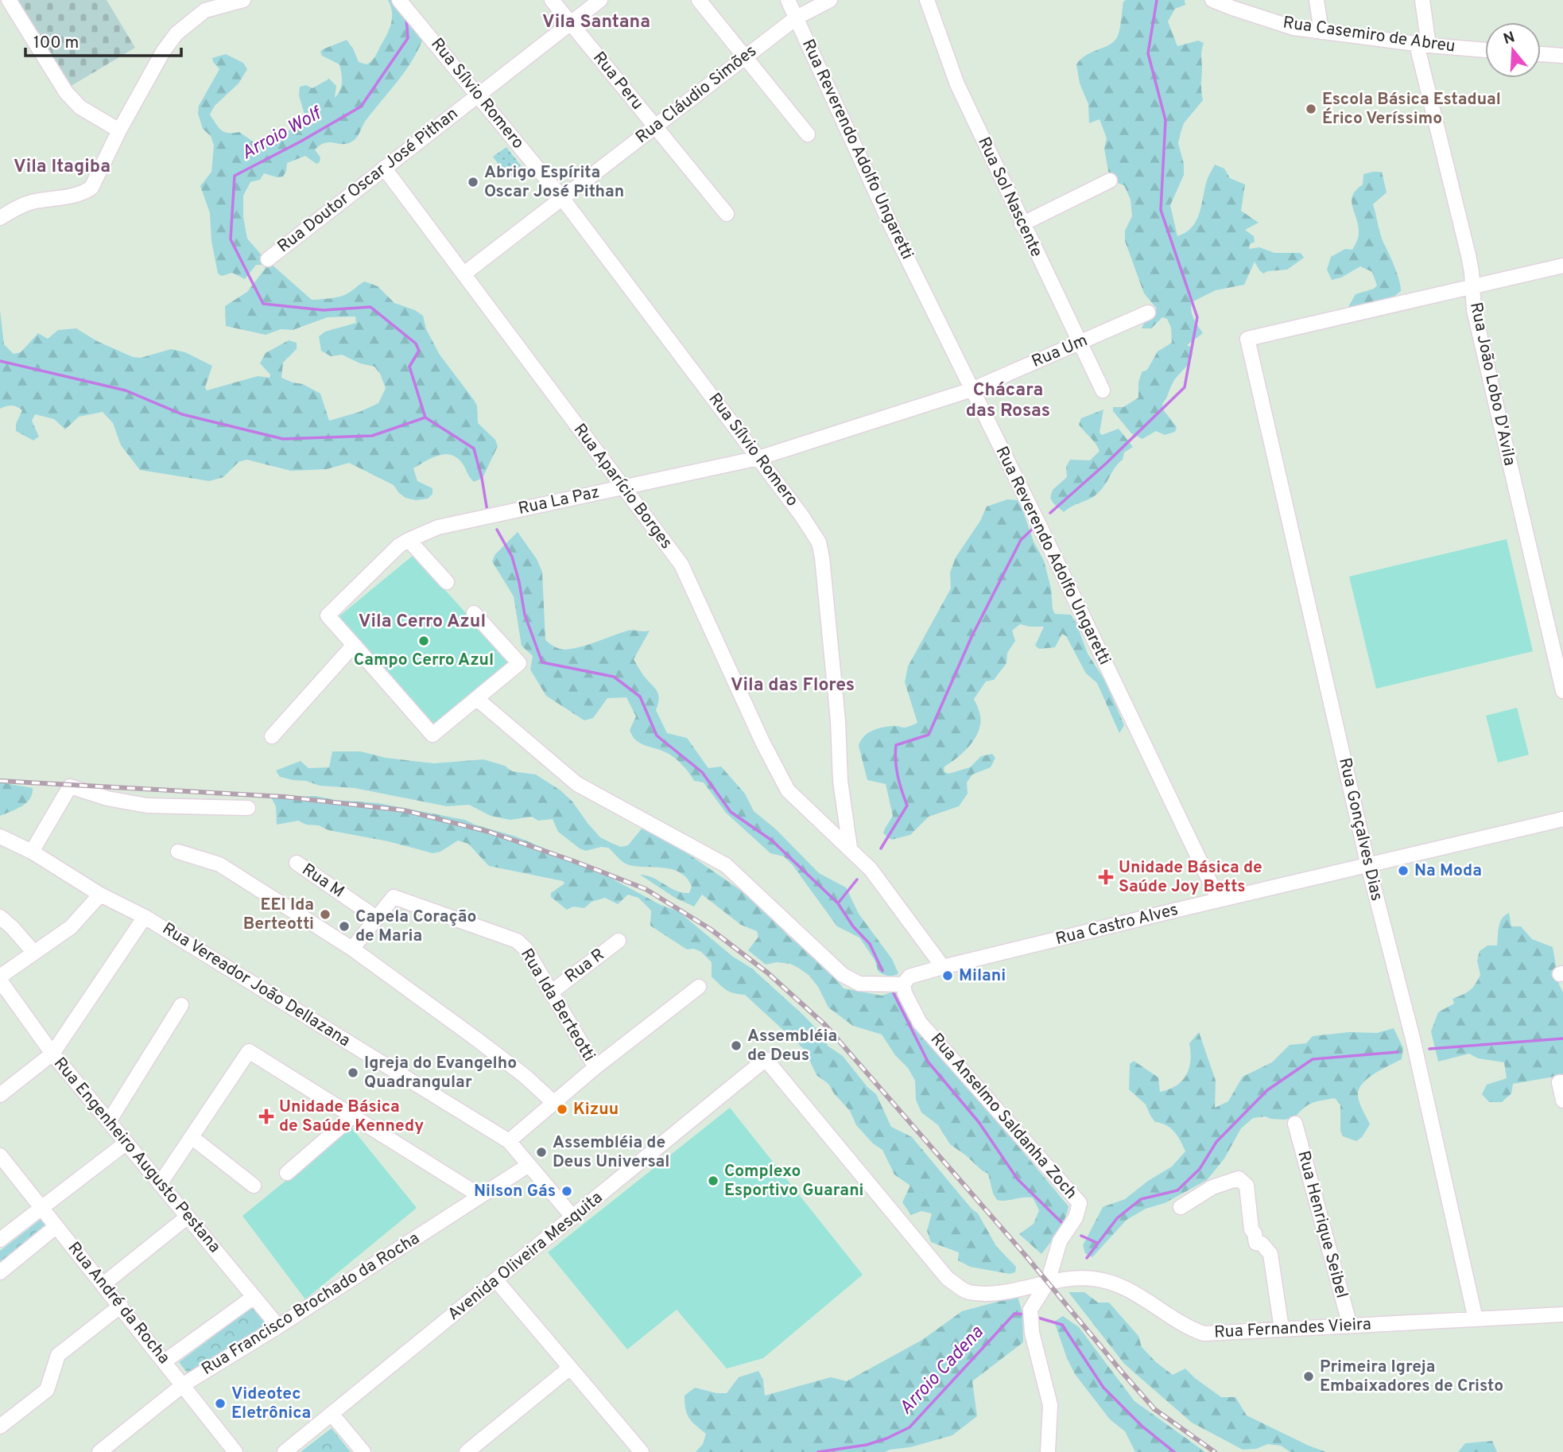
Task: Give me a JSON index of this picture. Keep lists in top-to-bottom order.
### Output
{
  "streets": {
    "street": [
      "Rua Casemiro de Abreu",
      "Rua Peru",
      "Rua Sílvio Romero",
      "Rua Cláudio Simões",
      "Rua Reverendo Adolfo Ungaretti",
      "Rua Doutor Oscar José Pithan",
      "Rua Sol Nascente",
      "Rua Um",
      "Rua João Lobo D'Avila",
      "Rua Aparício Borges",
      "Rua La Paz",
      "Rua Gonçalves Dias",
      "Rua M",
      "Rua Castro Alves",
      "Rua R",
      "Rua Vereador João Dellazana",
      "Rua Ida Berteotti",
      "Rua Anselmo Saldanha Zoch",
      "Rua Engenheiro Augusto Pestana",
      "Rua Henrique Seibel",
      "Avenida Oliveira Mesquita",
      "Rua André da Rocha",
      "Rua Francisco Brochado da Rocha",
      "Rua Fernandes Vieira"
    ]
  },
  "crossings": [
    ["Rua Casemiro de Abreu", "Rua João Lobo D'Avila"],
    ["Rua Peru", "Rua Cláudio Simões"],
    ["Rua Peru", "Rua Doutor Oscar José Pithan"],
    ["Rua Sílvio Romero", "Rua Cláudio Simões"],
    ["Rua Sílvio Romero", "Rua Doutor Oscar José Pithan"],
    ["Rua Sílvio Romero", "Rua Aparício Borges"],
    ["Rua Sílvio Romero", "Rua La Paz"],
    ["Rua Cláudio Simões", "Rua Reverendo Adolfo Ungaretti"],
    ["Rua Cláudio Simões", "Rua Aparício Borges"],
    ["Rua Reverendo Adolfo Ungaretti", "Rua Um"],
    ["Rua Reverendo Adolfo Ungaretti", "Rua La Paz"],
    ["Rua Reverendo Adolfo Ungaretti", "Rua Castro Alves"],
    ["Rua Doutor Oscar José Pithan", "Rua Aparício Borges"],
    ["Rua Sol Nascente", "Rua Um"],
    ["Rua Um", "Rua La Paz"],
    ["Rua João Lobo D'Avila", "Rua Gonçalves Dias"],
    ["Rua Aparício Borges", "Rua La Paz"],
    ["Rua Gonçalves Dias", "Rua Castro Alves"],
    ["Rua Gonçalves Dias", "Rua Fernandes Vieira"],
    ["Rua M", "Rua Ida Berteotti"],
    ["Rua Castro Alves", "Rua Anselmo Saldanha Zoch"],
    ["Rua R", "Rua Ida Berteotti"],
    ["Rua Vereador João Dellazana", "Avenida Oliveira Mesquita"],
    ["Rua Vereador João Dellazana", "Rua Francisco Brochado da Rocha"],
    ["Rua Anselmo Saldanha Zoch", "Rua Fernandes Vieira"],
    ["Rua Engenheiro Augusto Pestana", "Rua Francisco Brochado da Rocha"],
    ["Rua Henrique Seibel", "Rua Fernandes Vieira"],
    ["Avenida Oliveira Mesquita", "Rua Fernandes Vieira"],
    ["Rua André da Rocha", "Rua Francisco Brochado da Rocha"]
  ],
  "districts": [
    "Vila Santana",
    "Vila Itagiba",
    "Chácara das Rosas",
    "Vila Cerro Azul",
    "Vila das Flores"
  ],
  "water": ["Arroio Wolf", "Arroio Cadena"],
  "places": {
    "other": [
      "Escola Básica Estadual Érico Veríssimo",
      "Abrigo Espírita Oscar José Pithan",
      "Campo Cerro Azul",
      "Na Moda",
      "EEI Ida Berteotti",
      "Capela Coração de Maria",
      "Milani",
      "Assembléia de Deus",
      "Igreja do Evangelho Quadrangular",
      "Kizuu",
      "Assembléia de Deus Universal",
      "Complexo Esportivo Guarani",
      "Nilson Gás",
      "Primeira Igreja Embaixadores de Cristo",
      "Videotec Eletrônica"
    ],
    "health": ["Unidade Básica de Saúde Joy Betts", "Unidade Básica de Saúde Kennedy"]
  },
  "scale_bar": "100 m",
  "north": "top"
}
